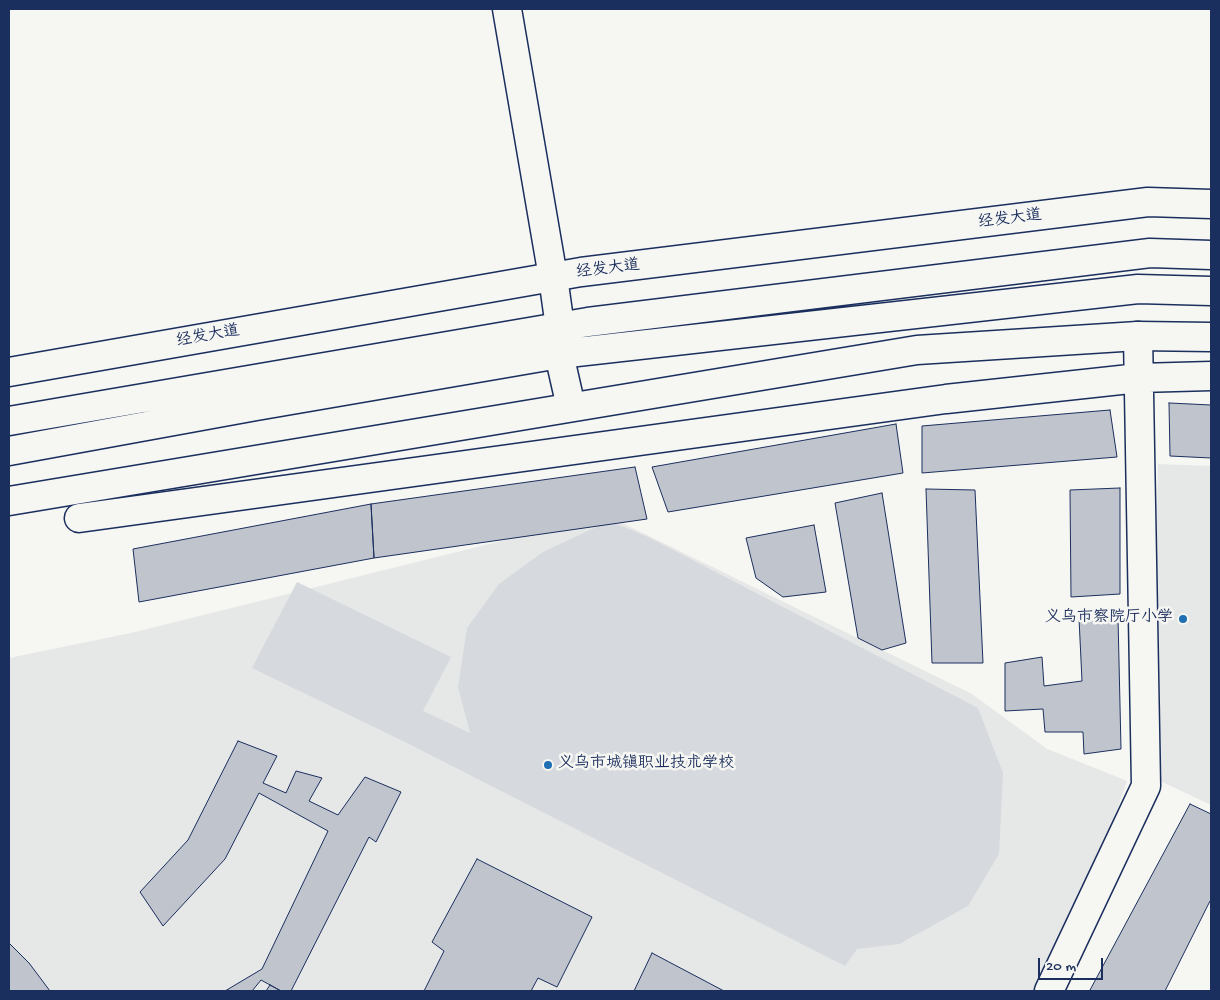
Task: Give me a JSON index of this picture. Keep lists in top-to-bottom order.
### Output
{
  "streets": {
    "main road": ["经发大道"]
  },
  "places": ["义乌市察院厅小学", "义乌市城镇职业技术学校"],
  "scale_bar": "20 m"
}
